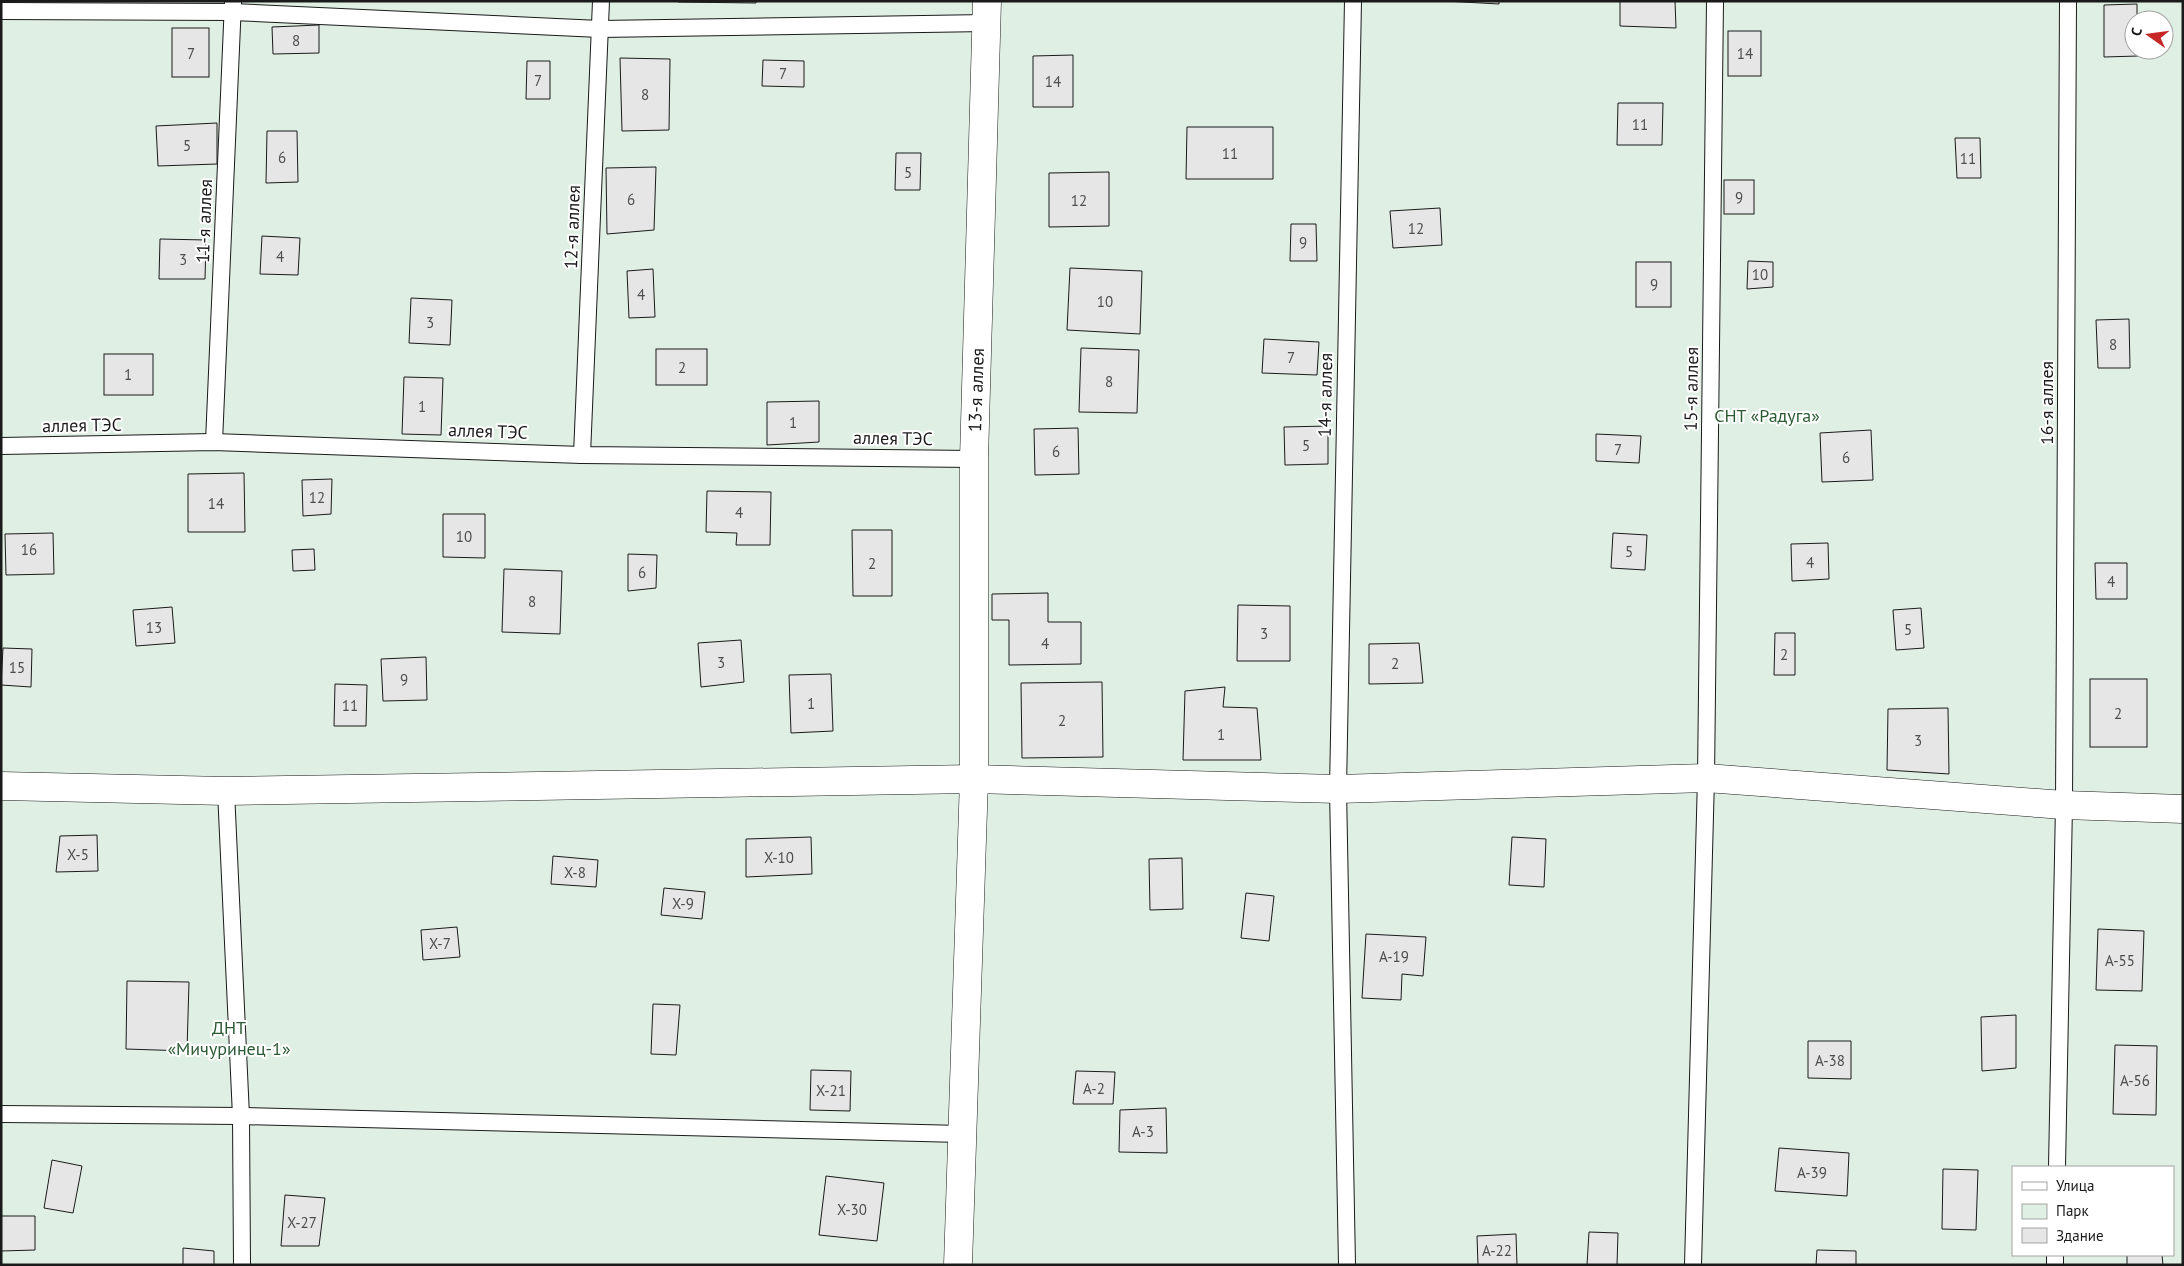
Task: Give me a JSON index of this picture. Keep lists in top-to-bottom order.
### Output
{
  "streets": {
    "street": ["13-я аллея"],
    "lane": [
      "11-я аллея",
      "12-я аллея",
      "15-я аллея",
      "14-я аллея",
      "16-я аллея",
      "аллея ТЭС"
    ]
  },
  "crossings": [
    ["11-я аллея", "аллея ТЭС"],
    ["12-я аллея", "аллея ТЭС"],
    ["13-я аллея", "аллея ТЭС"]
  ],
  "parks": ["СНТ «Радуга»", "ДНТ «Мичуринец-1»"],
  "house_numbers": [
    "8",
    "7",
    "14",
    "7",
    "7",
    "14",
    "8",
    "11",
    "5",
    "11",
    "6",
    "11",
    "5",
    "9",
    "6",
    "12",
    "12",
    "9",
    "4",
    "3",
    "10",
    "9",
    "4",
    "10",
    "3",
    "8",
    "7",
    "2",
    "1",
    "8",
    "1",
    "1",
    "5",
    "7",
    "6",
    "6",
    "12",
    "14",
    "4",
    "10",
    "16",
    "5",
    "4",
    "2",
    "6",
    "4",
    "8",
    "13",
    "5",
    "3",
    "4",
    "2",
    "3",
    "2",
    "15",
    "9",
    "1",
    "11",
    "2",
    "2",
    "1",
    "3",
    "Х-5",
    "Х-10",
    "Х-8",
    "Х-9",
    "Х-7",
    "А-19",
    "А-55",
    "А-38",
    "А-56",
    "А-2",
    "Х-21",
    "А-3",
    "А-39",
    "Х-30",
    "Х-27",
    "А-22"
  ],
  "legend": ["Улица", "Парк", "Здание"],
  "north": "left"
}
